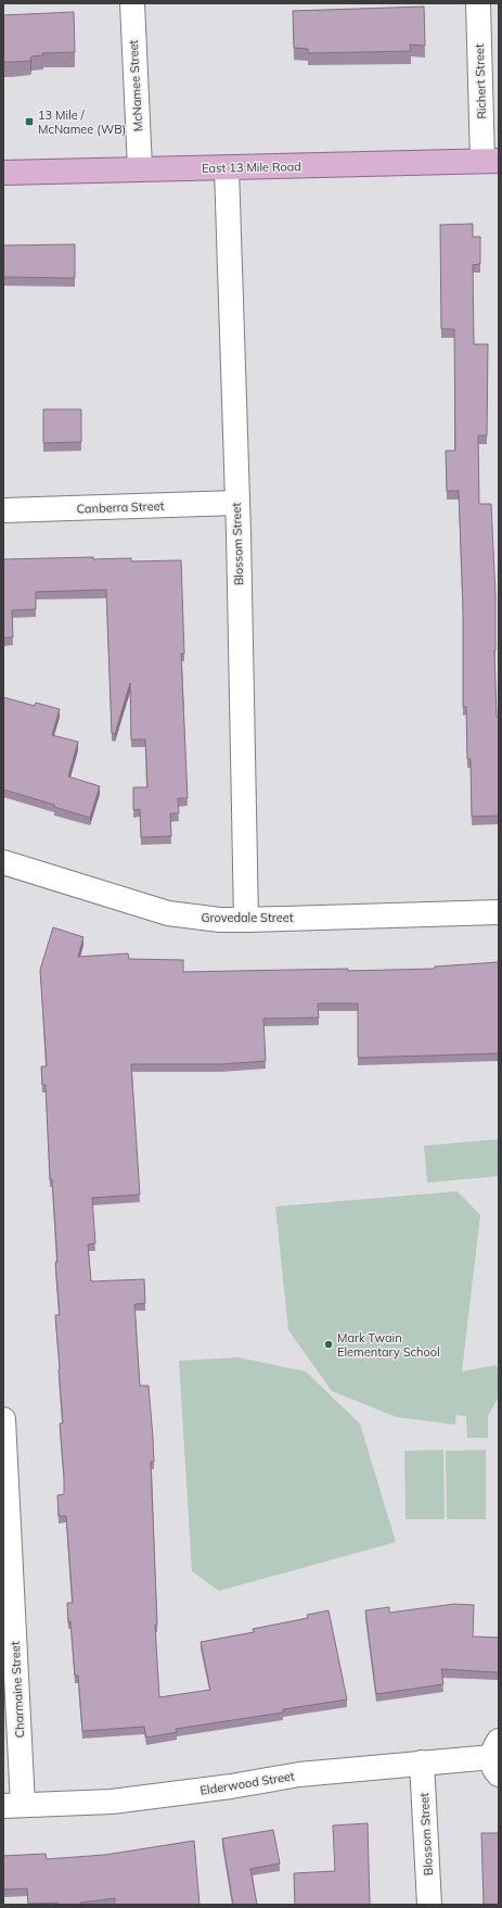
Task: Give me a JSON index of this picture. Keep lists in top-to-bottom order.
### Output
{
  "streets": {
    "main road": ["East 13 Mile Road"],
    "street": [
      "Richert Street",
      "McNamee Street",
      "Canberra Street",
      "Blossom Street",
      "Grovedale Street",
      "Charmaine Street",
      "Elderwood Street"
    ]
  },
  "crossings": [
    ["Richert Street", "East 13 Mile Road"],
    ["McNamee Street", "East 13 Mile Road"],
    ["East 13 Mile Road", "Blossom Street"],
    ["Canberra Street", "Blossom Street"],
    ["Blossom Street", "Grovedale Street"],
    ["Blossom Street", "Elderwood Street"],
    ["Charmaine Street", "Elderwood Street"]
  ],
  "places": {
    "transit": ["13 Mile / McNamee (WB)"],
    "other": ["Mark Twain Elementary School"]
  }
}
